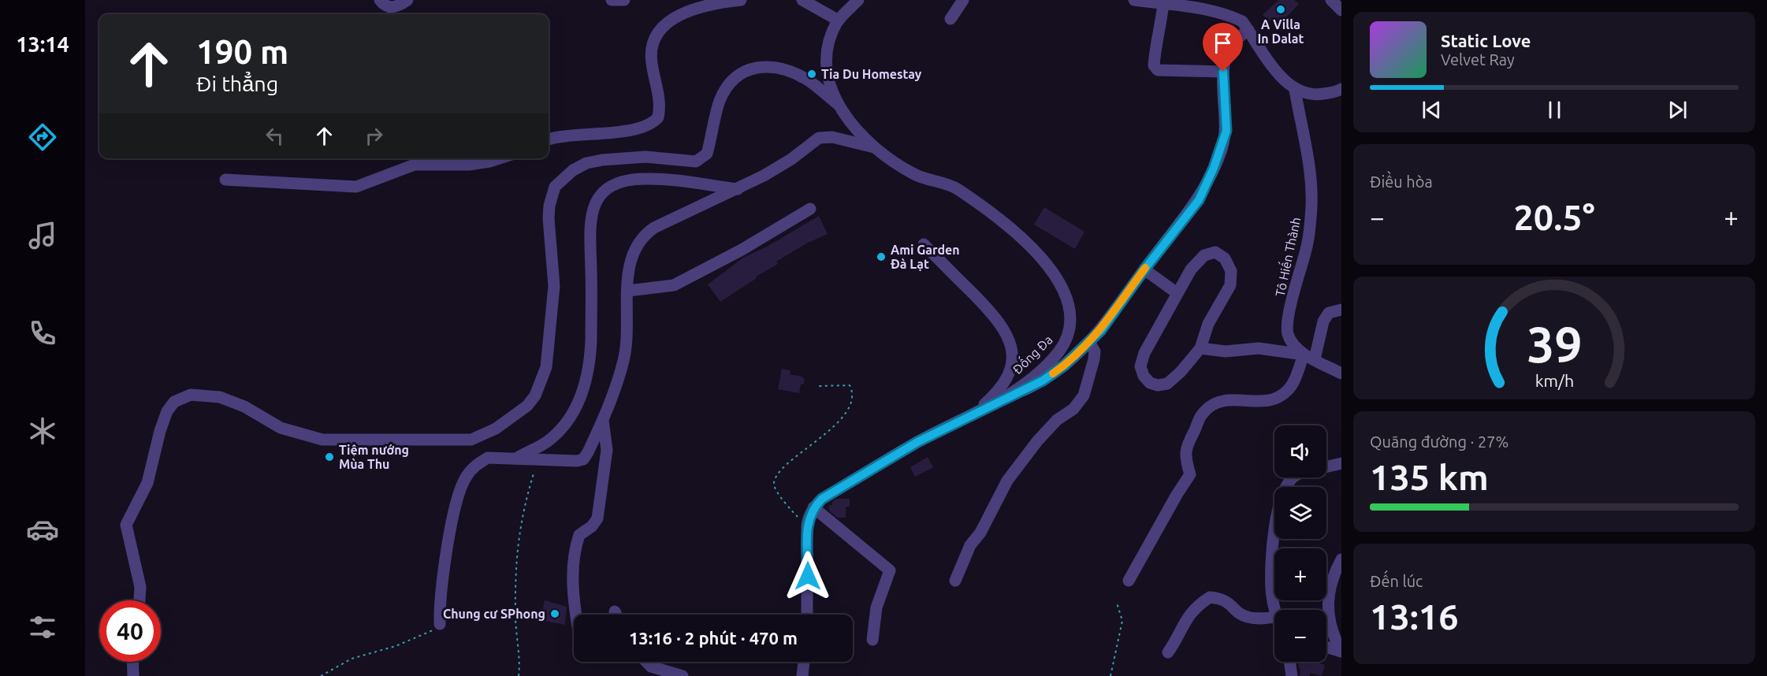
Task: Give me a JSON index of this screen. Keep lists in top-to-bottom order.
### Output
{
  "streets": {
    "street": ["Tô Hiến Thành", "Đống Đa"]
  },
  "places": [
    "A Villa In Dalat",
    "Tia Du Homestay",
    "Ami Garden Đà Lạt",
    "Tiệm nướng Mùa Thu",
    "Chung cư SPhong"
  ],
  "page": {
    "tabs": "13:14",
    "turn": ["190 m", "Đi thẳng"],
    "song": ["Static Love", "Velvet Ray"],
    "tile": [
      "Điều hòa",
      ["Quãng đường · 27%", "135 km"],
      ["Đến lúc", "13:16"]
    ],
    "heat": ["−", "20.5°", "+"],
    "map_buttons": ["+", "−"],
    "limit": "40",
    "trip": "13:16 · 2 phút · 470 m",
    "gauge": ["39", "km/h"]
  }
}
